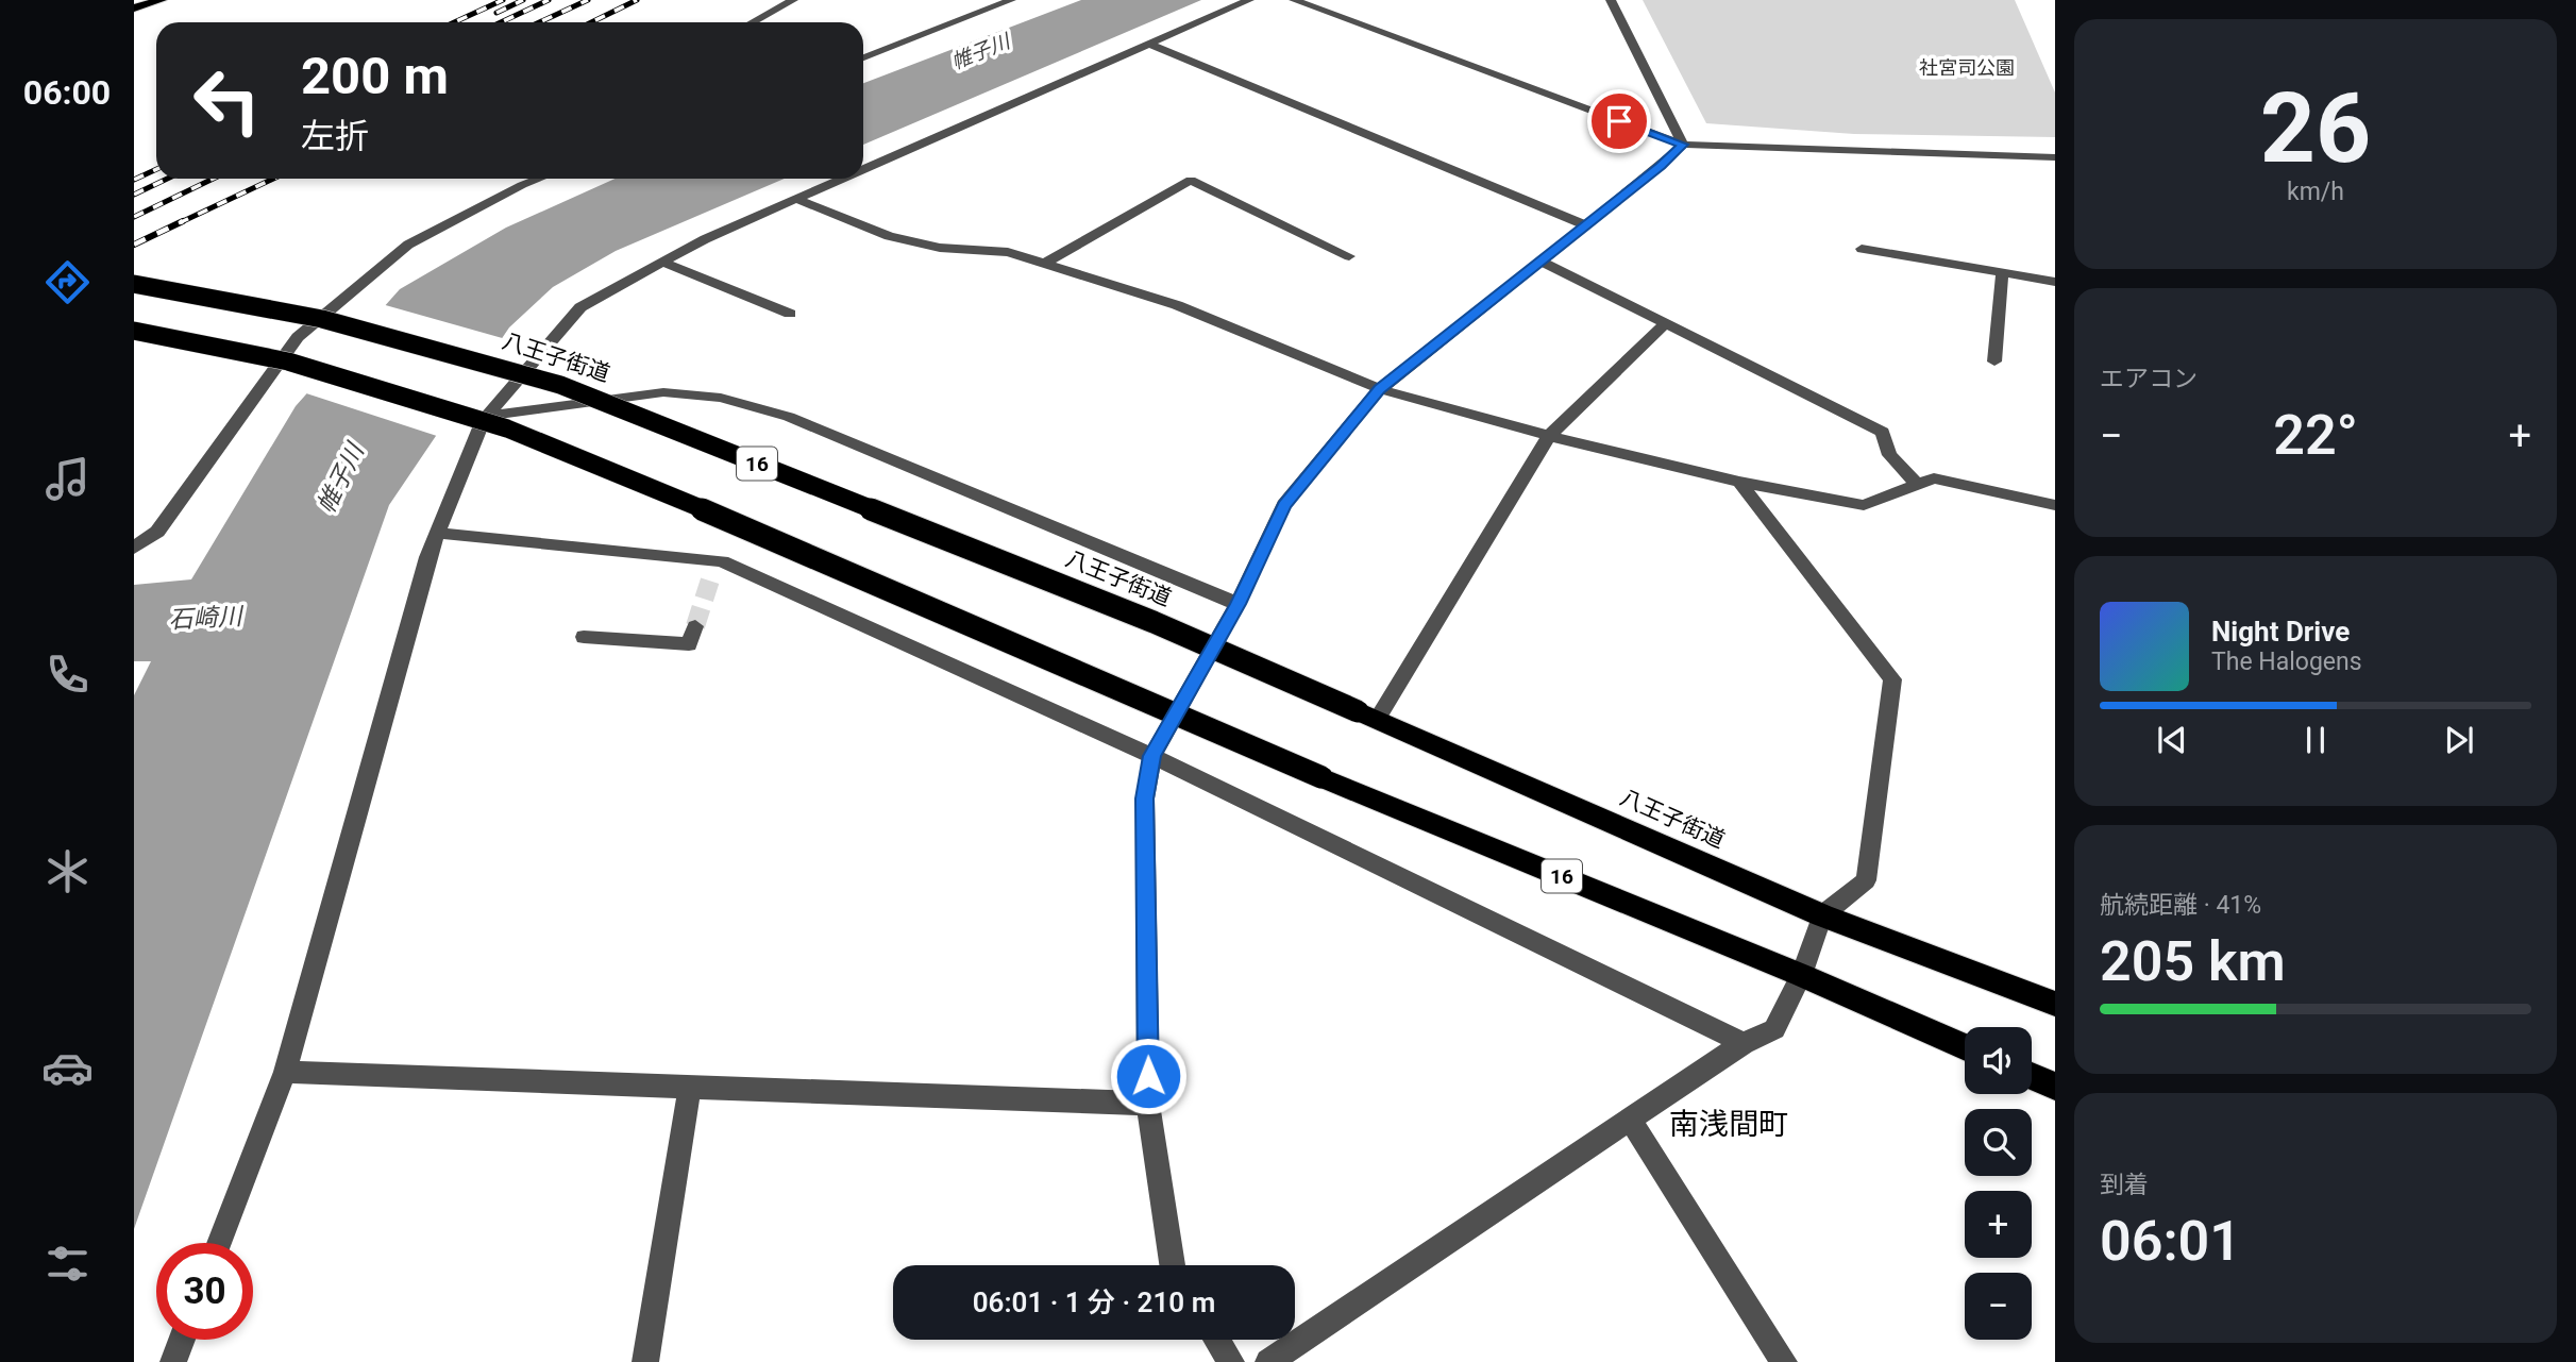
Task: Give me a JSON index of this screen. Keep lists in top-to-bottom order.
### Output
{
  "streets": {
    "highway": ["八王子街道", "16"]
  },
  "districts": ["南浅間町"],
  "water": ["帷子川", "石崎川"],
  "parks": ["社宮司公園"],
  "page": {
    "tabs": "06:00",
    "tile": [
      ["26", "km/h"],
      "エアコン",
      ["航続距離 · 41%", "205 km"],
      ["到着", "06:01"]
    ],
    "turn": ["200 m", "左折"],
    "heat": ["−", "22°", "+"],
    "song": ["Night Drive", "The Halogens"],
    "map_buttons": ["+", "−"],
    "limit": "30",
    "trip": "06:01 · 1 分 · 210 m"
  }
}
